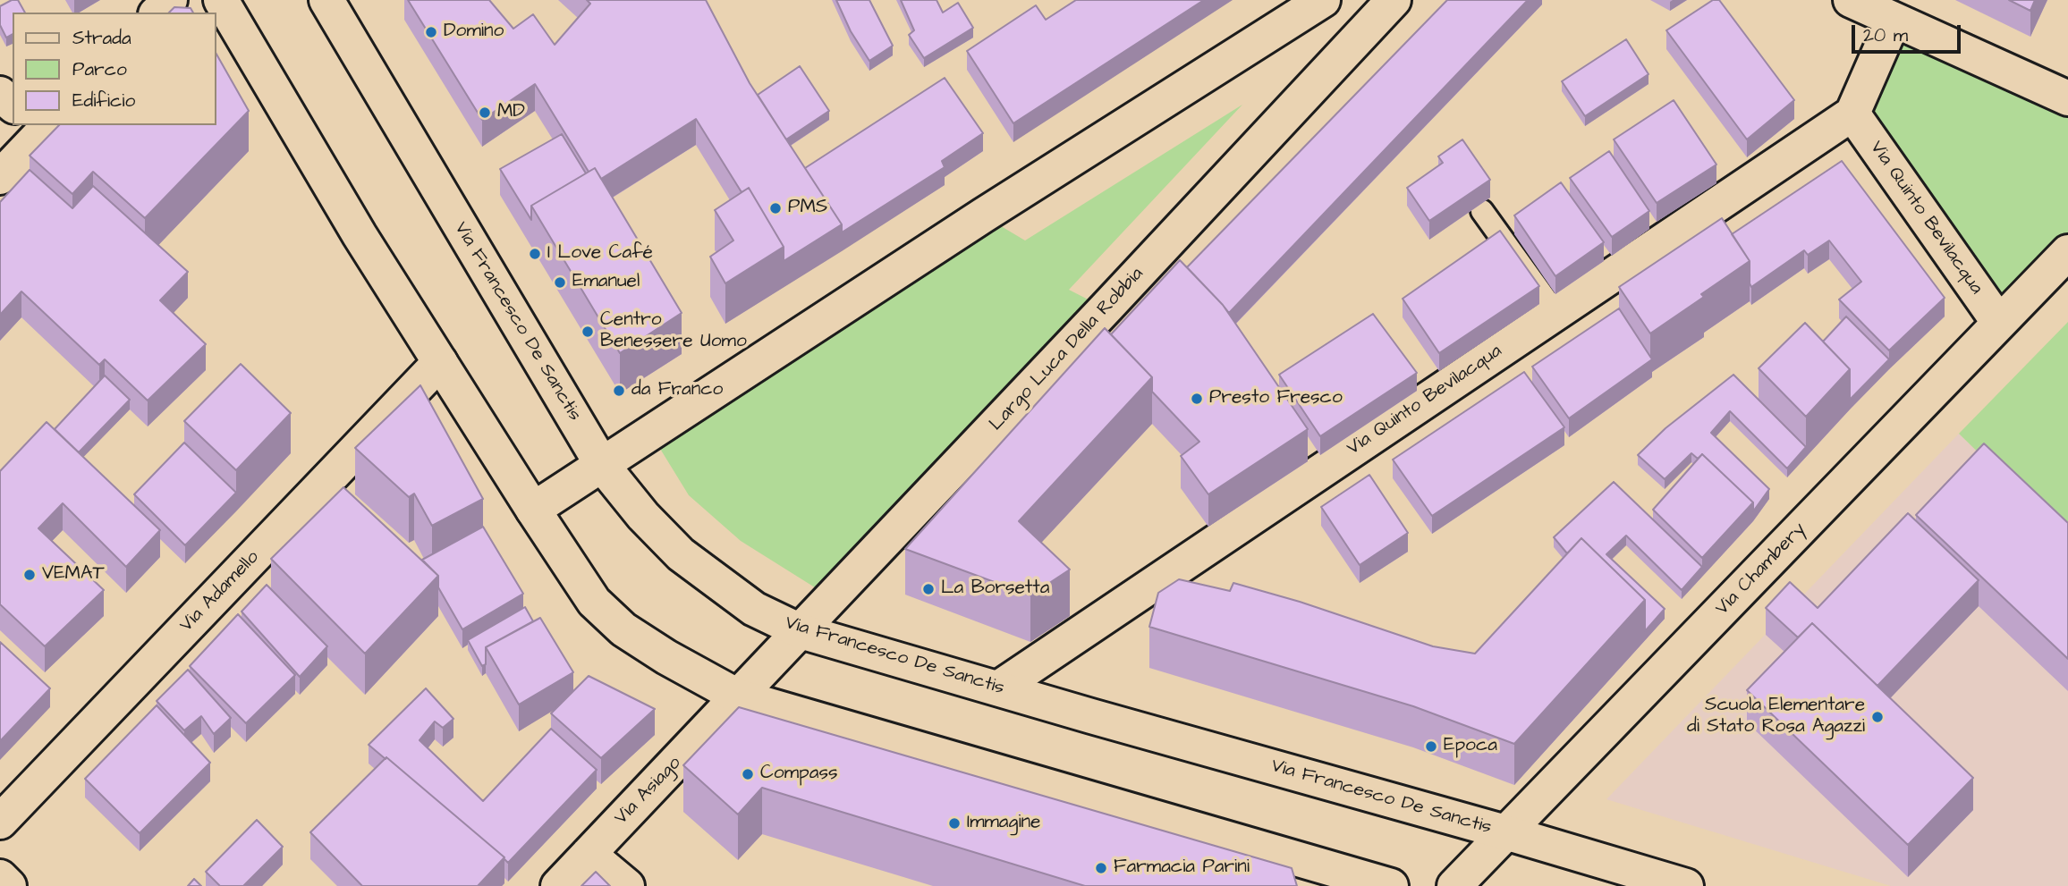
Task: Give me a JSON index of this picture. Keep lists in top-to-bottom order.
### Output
{
  "streets": {
    "street": [
      "Via Quinto Bevilacqua",
      "Via Francesco De Sanctis",
      "Largo Luca Della Robbia",
      "Via Chambery",
      "Via Adamello",
      "Via Asiago"
    ]
  },
  "crossings": [
    ["Via Quinto Bevilacqua", "Via Francesco De Sanctis"],
    ["Via Quinto Bevilacqua", "Via Chambery"],
    ["Via Francesco De Sanctis", "Largo Luca Della Robbia"],
    ["Via Francesco De Sanctis", "Via Chambery"],
    ["Largo Luca Della Robbia", "Via Asiago"]
  ],
  "places": [
    "Domino",
    "MD",
    "PMS",
    "I Love Café",
    "Emanuel",
    "Centro Benessere Uomo",
    "da Franco",
    "Presto Fresco",
    "VEMAT",
    "La Borsetta",
    "Scuola Elementare di Stato Rosa Agazzi",
    "Epoca",
    "Compass",
    "Immagine",
    "Farmacia Parini"
  ],
  "legend": ["Strada", "Parco", "Edificio"],
  "scale_bar": "20 m"
}
